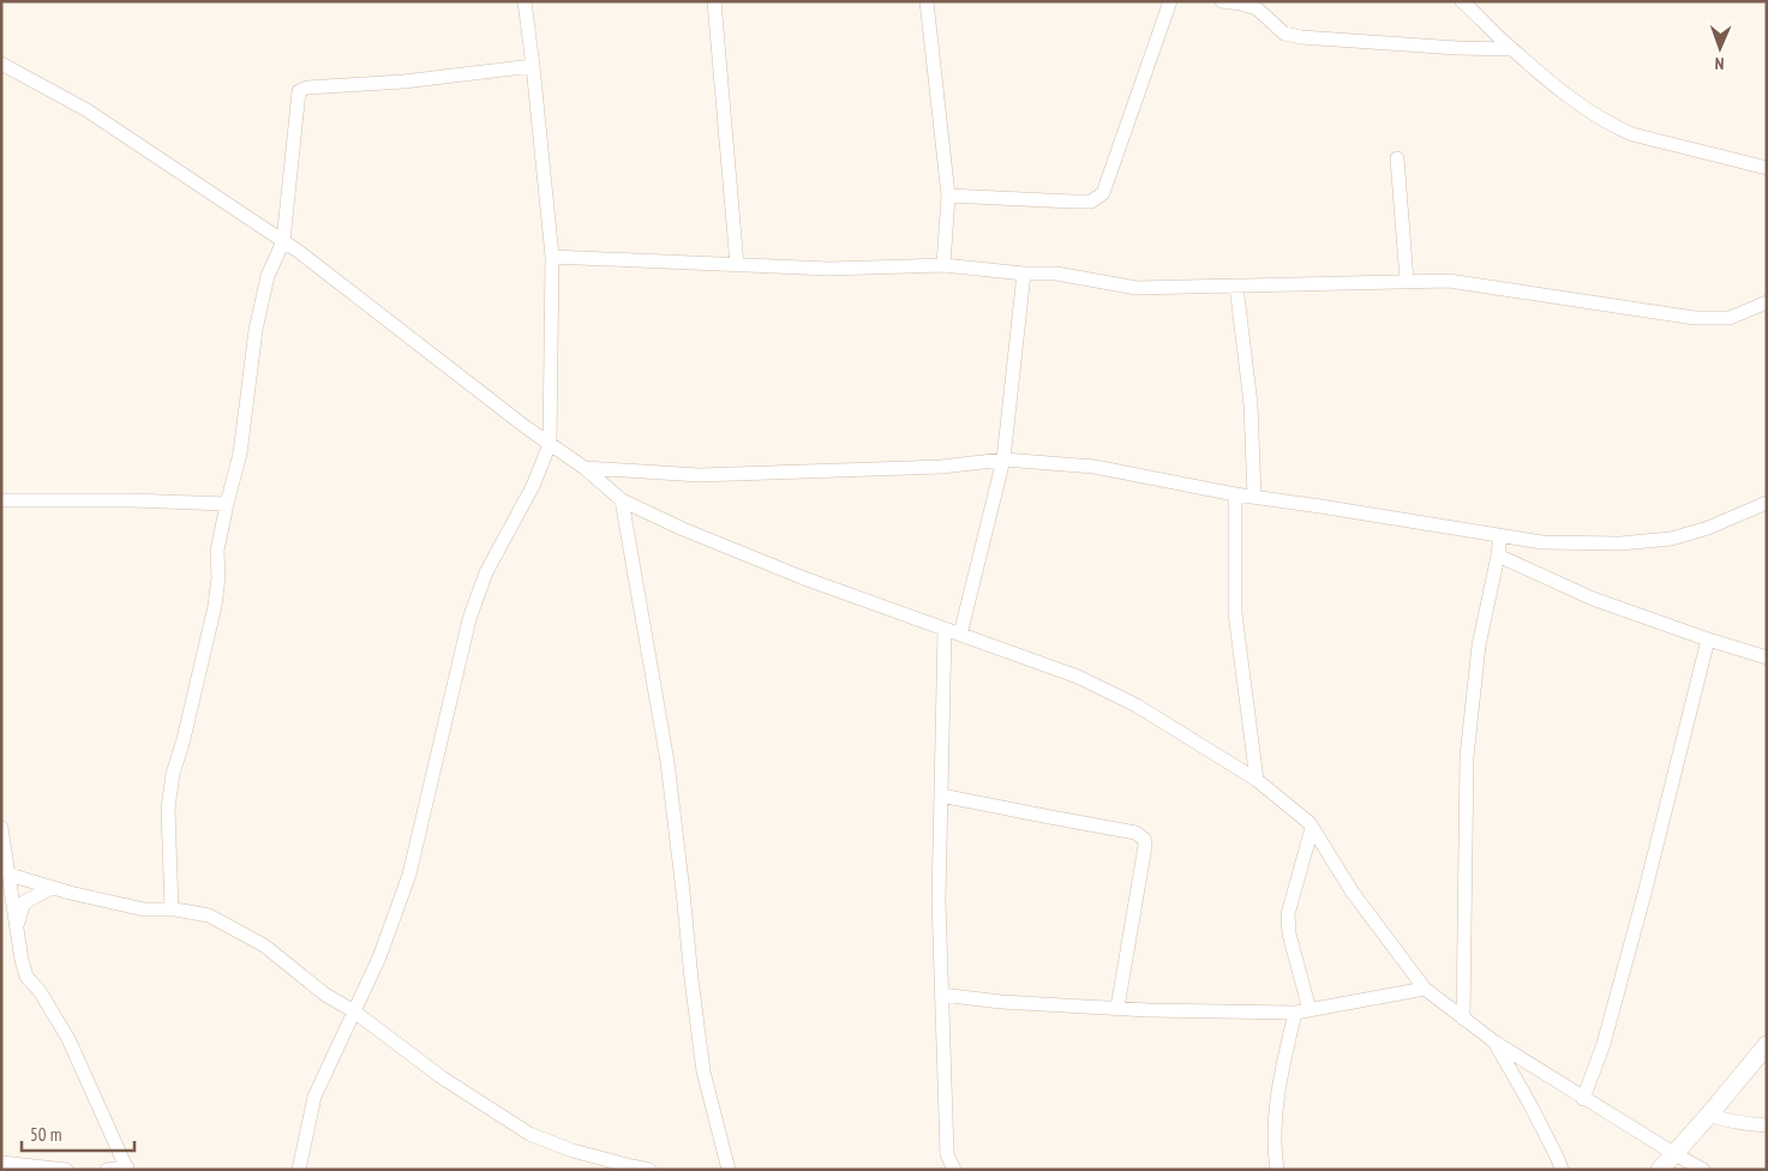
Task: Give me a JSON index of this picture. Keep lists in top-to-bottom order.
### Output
{
  "scale_bar": "50 m",
  "north": "bottom"
}
